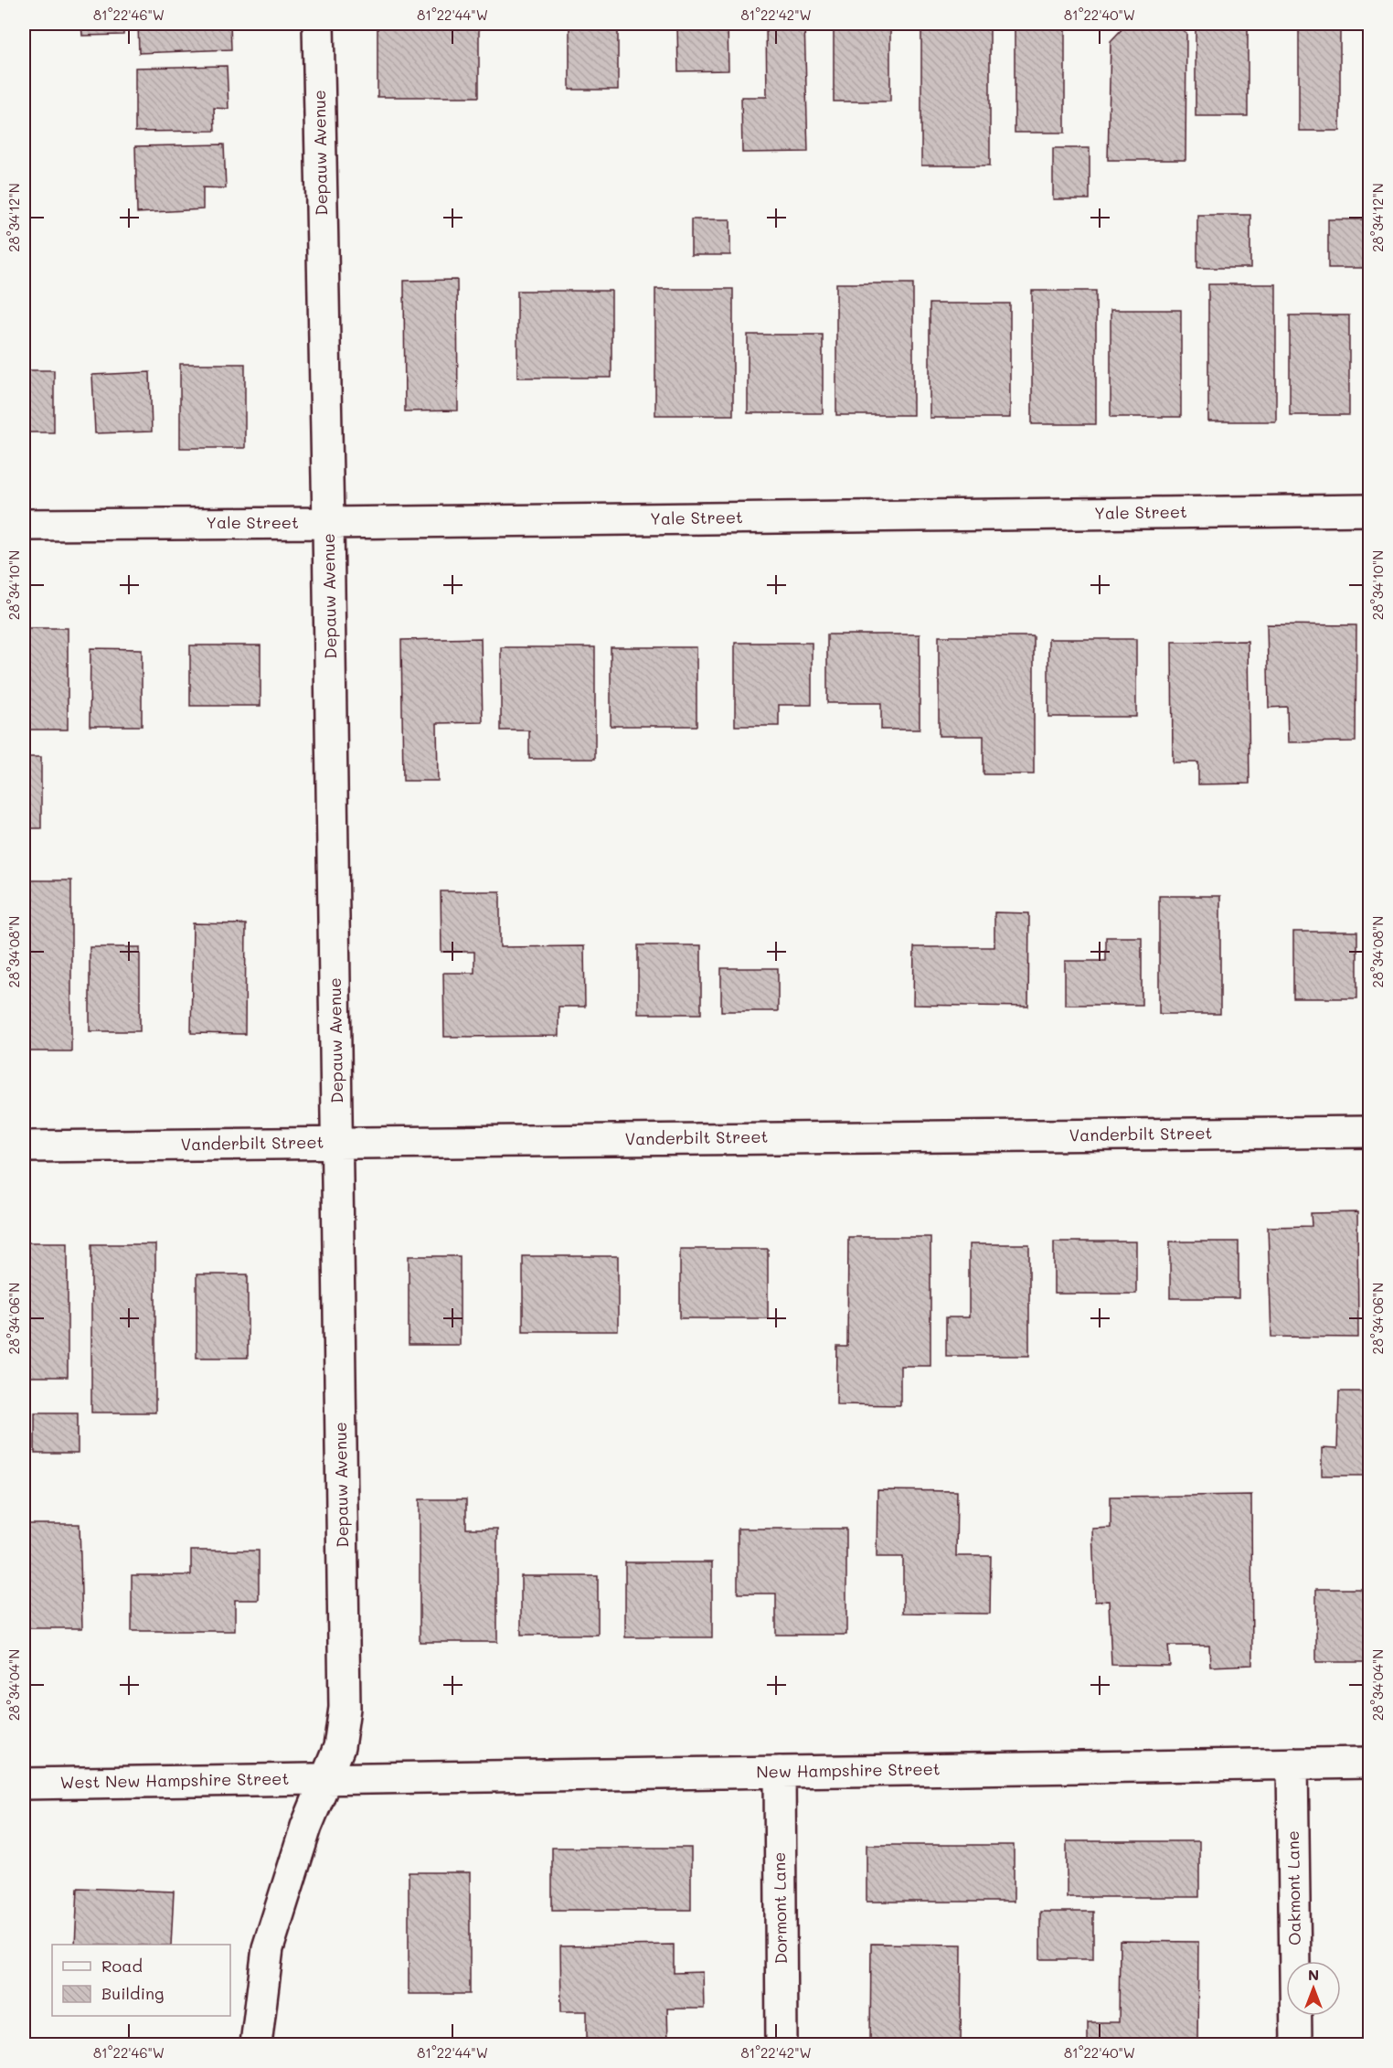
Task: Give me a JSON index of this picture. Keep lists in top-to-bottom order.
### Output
{
  "streets": {
    "street": [
      "Depauw Avenue",
      "Yale Street",
      "Vanderbilt Street",
      "New Hampshire Street",
      "West New Hampshire Street",
      "Oakmont Lane",
      "Dormont Lane"
    ]
  },
  "crossings": [
    ["Depauw Avenue", "Yale Street"],
    ["Depauw Avenue", "Vanderbilt Street"],
    ["Depauw Avenue", "New Hampshire Street"],
    ["Depauw Avenue", "West New Hampshire Street"],
    ["New Hampshire Street", "West New Hampshire Street"],
    ["New Hampshire Street", "Oakmont Lane"],
    ["New Hampshire Street", "Dormont Lane"]
  ],
  "legend": ["Road", "Building"],
  "north": "top",
  "coordinates": [
    "81°22'46\"W",
    "81°22'44\"W",
    "81°22'42\"W",
    "81°22'40\"W",
    "28°34'12\"N",
    "28°34'10\"N",
    "28°34'08\"N",
    "28°34'06\"N",
    "28°34'04\"N"
  ]
}
